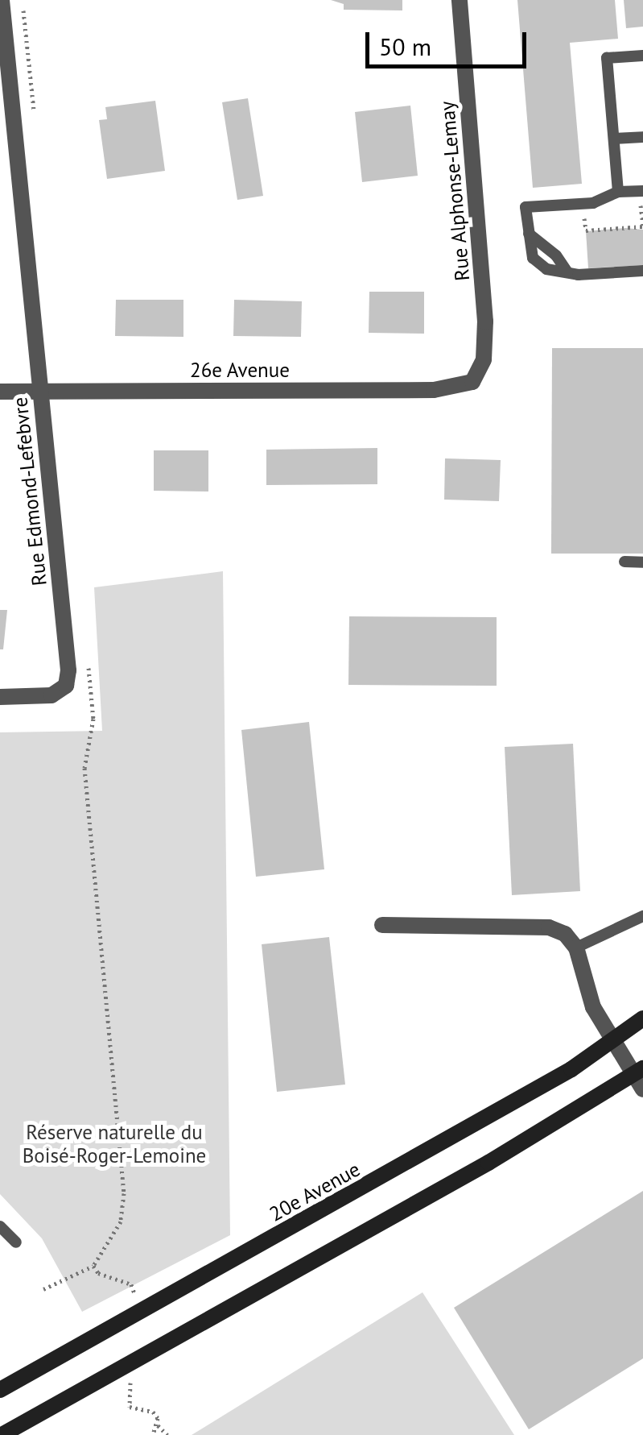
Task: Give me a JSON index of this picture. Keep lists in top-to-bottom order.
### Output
{
  "streets": {
    "street": [
      "Rue Alphonse-Lemay",
      "26e Avenue",
      "Rue Edmond-Lefebvre",
      "20e Avenue"
    ]
  },
  "crossings": [
    ["Rue Alphonse-Lemay", "26e Avenue"],
    ["26e Avenue", "Rue Edmond-Lefebvre"]
  ],
  "parks": ["Réserve naturelle du Boisé-Roger-Lemoine"],
  "scale_bar": "50 m"
}
